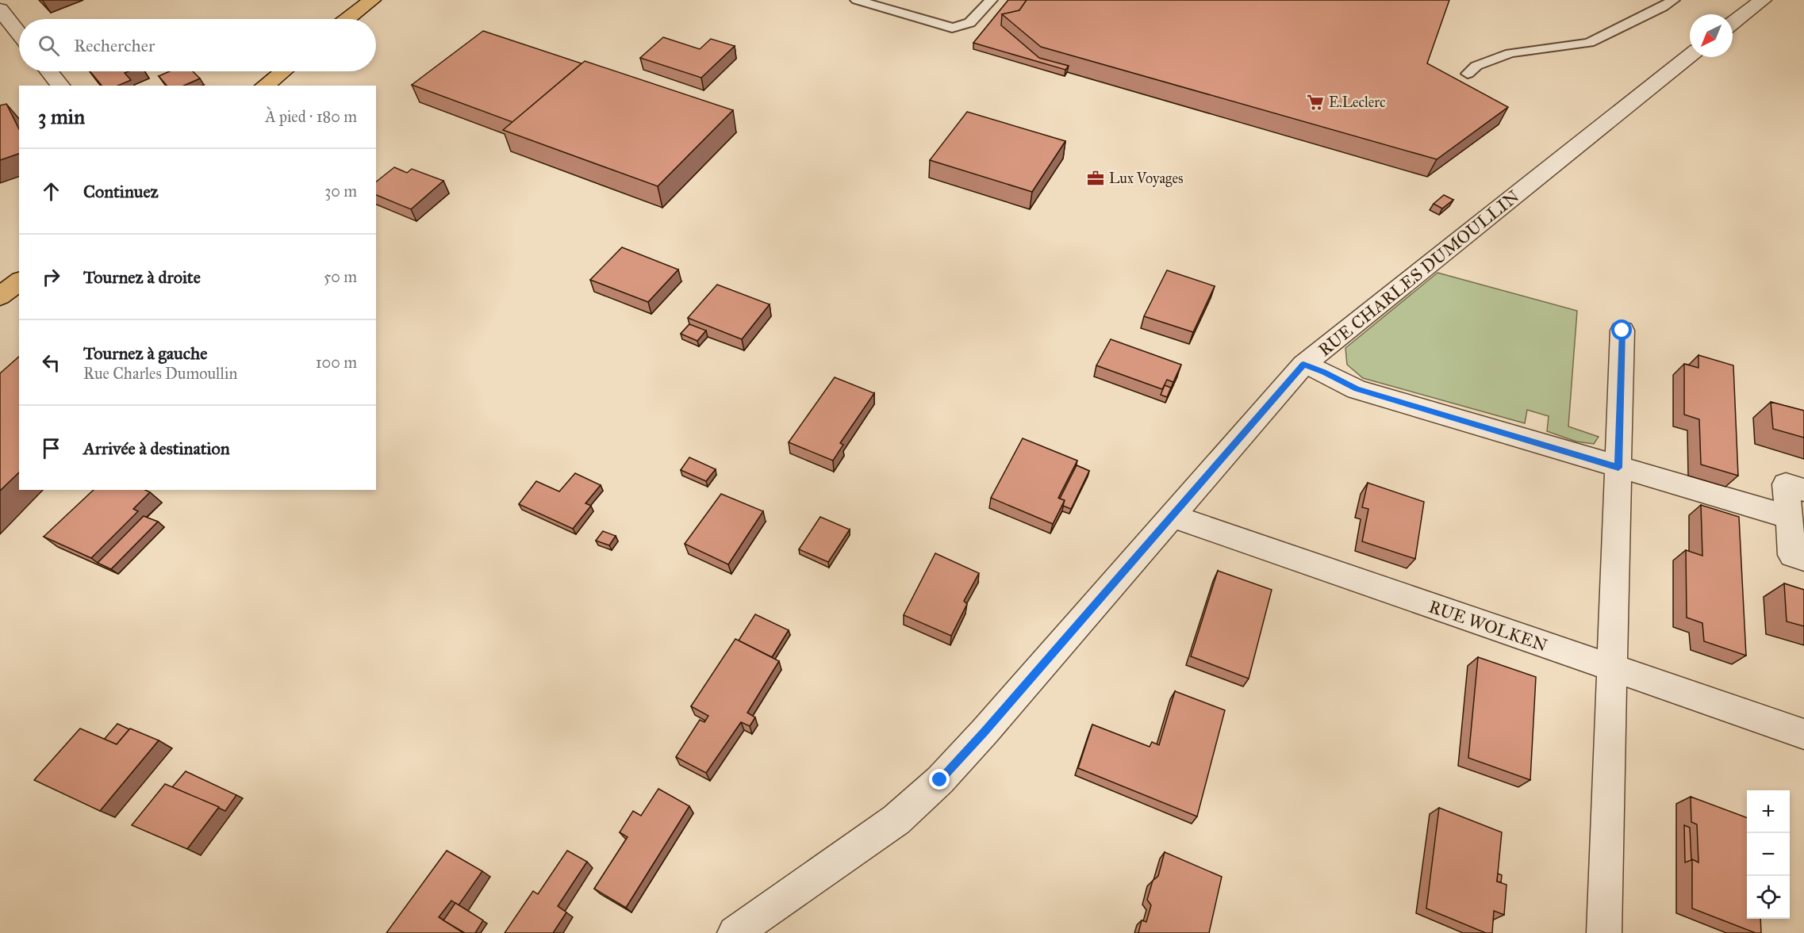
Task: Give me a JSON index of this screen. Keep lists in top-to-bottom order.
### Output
{
  "streets": {
    "street": ["RUE CHARLES DUMOULLIN", "RUE WOLKEN"]
  },
  "crossings": [
    ["RUE CHARLES DUMOULLIN", "RUE WOLKEN"]
  ],
  "places": {
    "supermarket": ["E.Leclerc"],
    "office": ["Lux Voyages"]
  },
  "north": "bottom left",
  "page": {
    "search": "Rechercher",
    "heading": ["3 min", "À pied · 180 m"],
    "list": [
      ["Continuez", "30 m"],
      ["Tournez à droite", "50 m"],
      ["Tournez à gauche", "Rue Charles Dumoullin", "100 m"],
      "Arrivée à destination"
    ],
    "map_buttons": ["+", "−"]
  }
}
